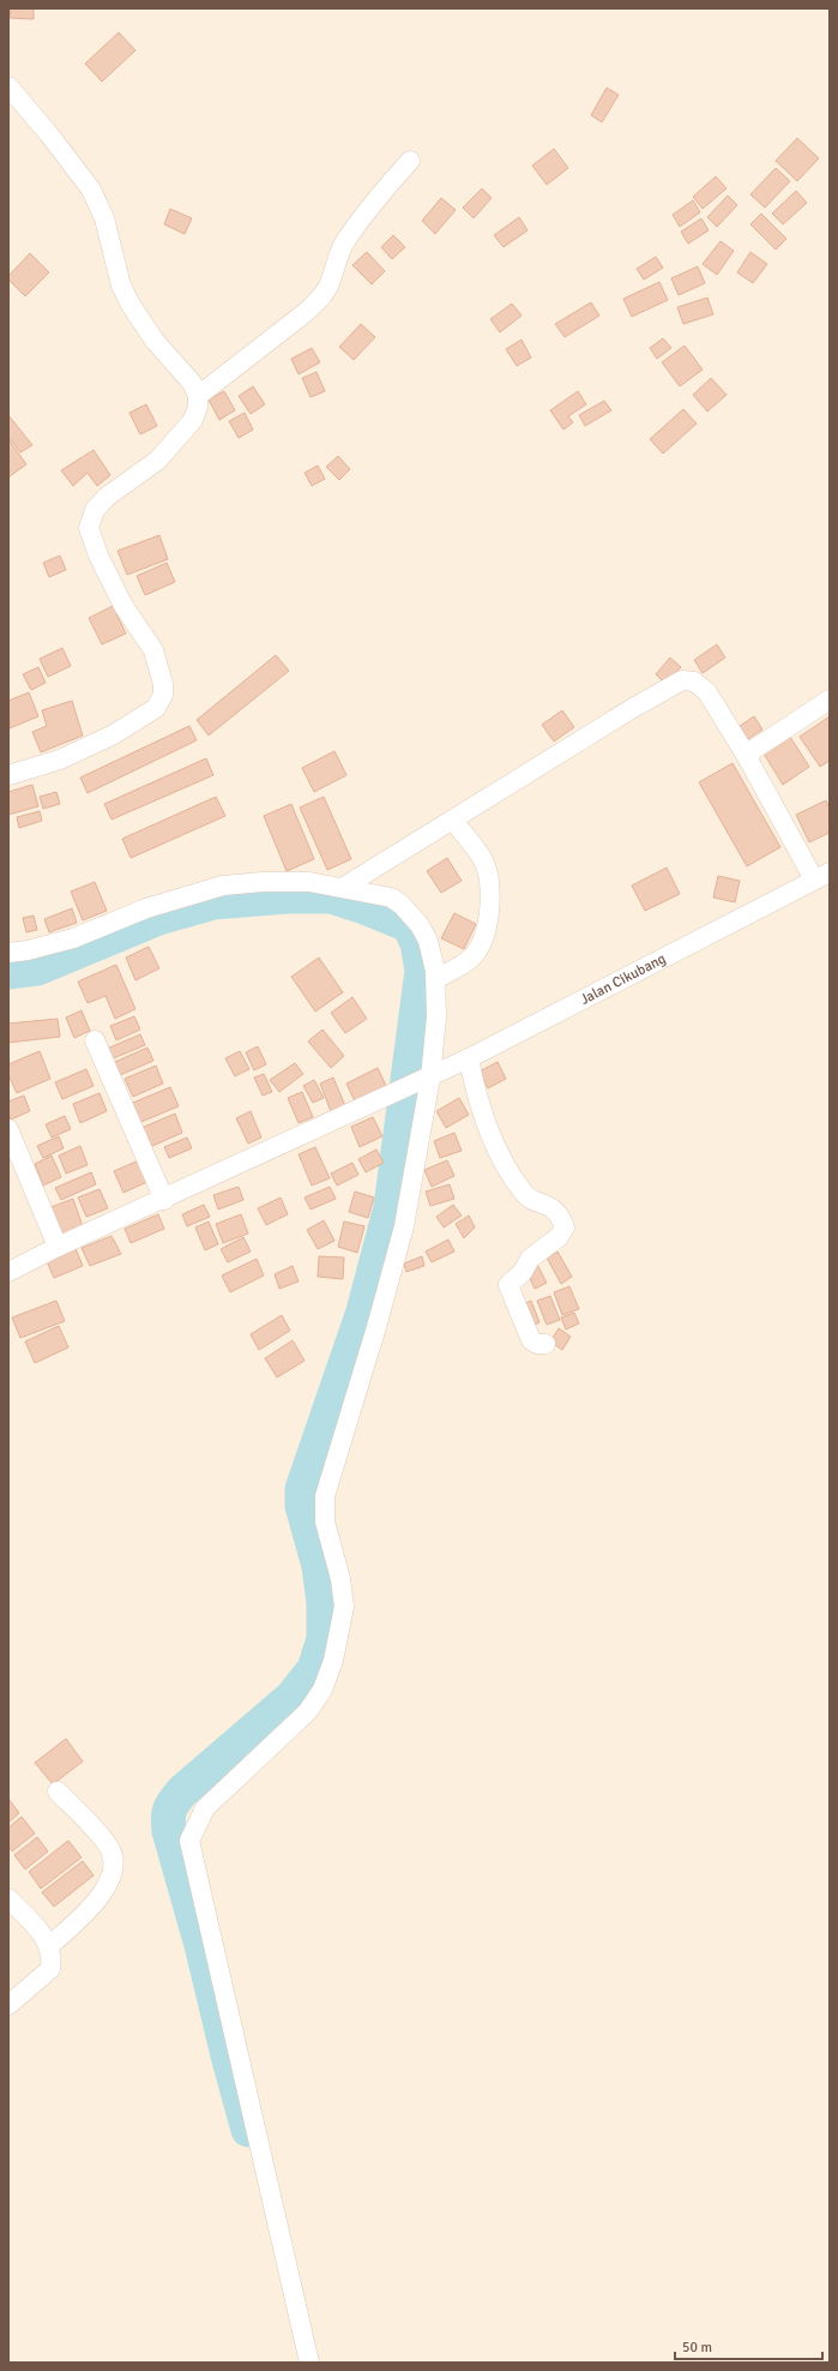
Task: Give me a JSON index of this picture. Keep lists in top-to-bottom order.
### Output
{
  "streets": {
    "street": ["Jalan Cikubang"]
  },
  "scale_bar": "50 m"
}
